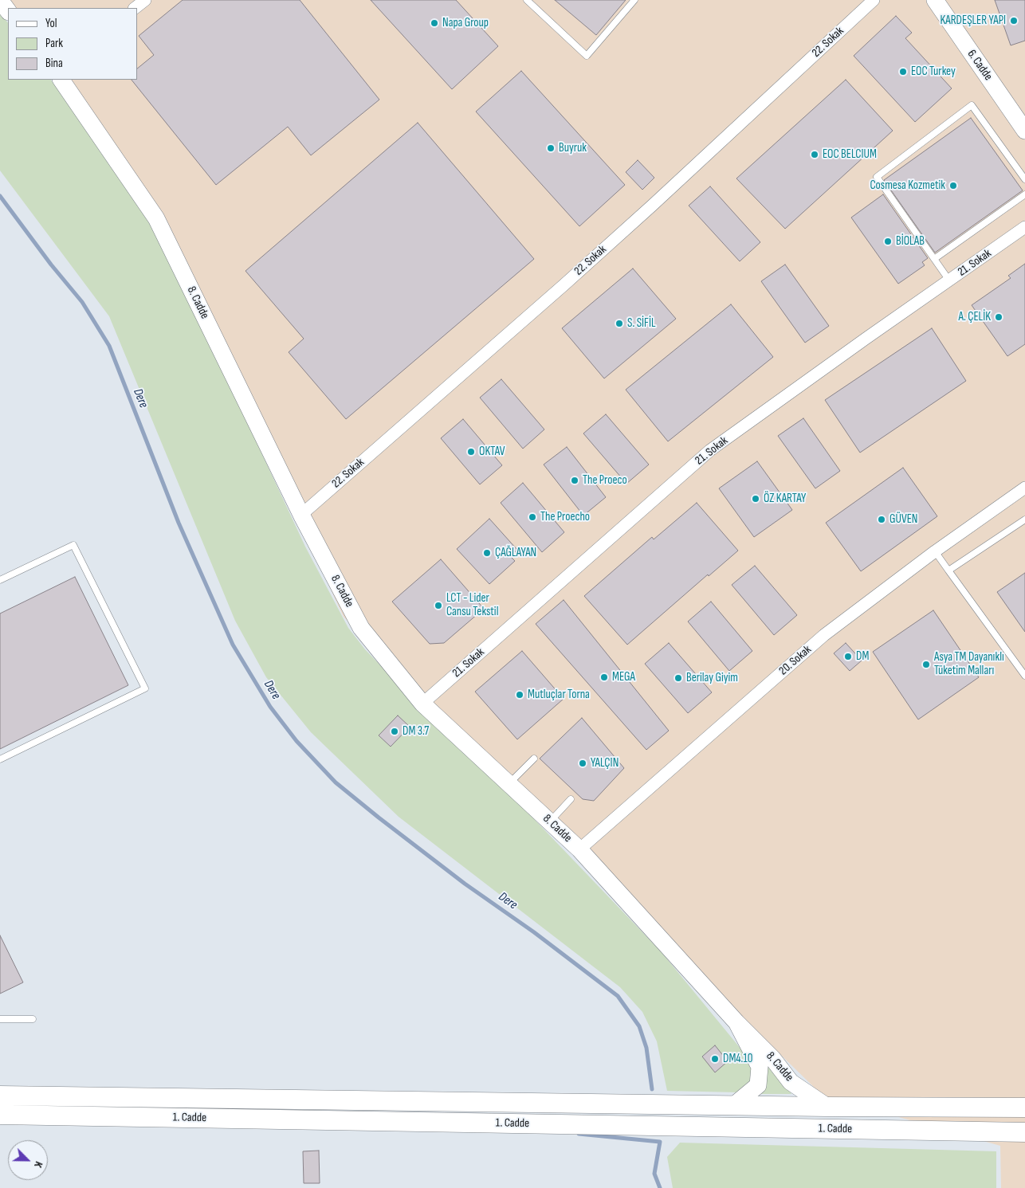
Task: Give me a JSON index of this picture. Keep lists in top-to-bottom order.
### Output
{
  "streets": {
    "main road": ["1. Cadde"],
    "street": [
      "22. Sokak",
      "6. Cadde",
      "21. Sokak",
      "8. Cadde",
      "20. Sokak"
    ]
  },
  "crossings": [
    ["22. Sokak", "8. Cadde"],
    ["21. Sokak", "8. Cadde"],
    ["8. Cadde", "20. Sokak"],
    ["8. Cadde", "1. Cadde"]
  ],
  "water": ["Dere"],
  "places": [
    "KARDEŞLER YAPI",
    "Napa Group",
    "EOC Turkey",
    "Buyruk",
    "EOC BELCIUM",
    "Cosmesa Kozmetik",
    "BİOLAB",
    "A. ÇELİK",
    "S. SİFİL",
    "OKTAV",
    "The Proeco",
    "ÖZ KARTAY",
    "The Proecho",
    "GÜVEN",
    "ÇAĞLAYAN",
    "LCT - Lider Cansu Tekstil",
    "DM",
    "Asya TM Dayanıklı Tüketim Malları",
    "MEGA",
    "Berilay Giyim",
    "Mutluçlar Torna",
    "DM 3.7",
    "YALÇIN",
    "DM4.10"
  ],
  "legend": ["Yol", "Park", "Bina"],
  "north": "bottom right"
}
